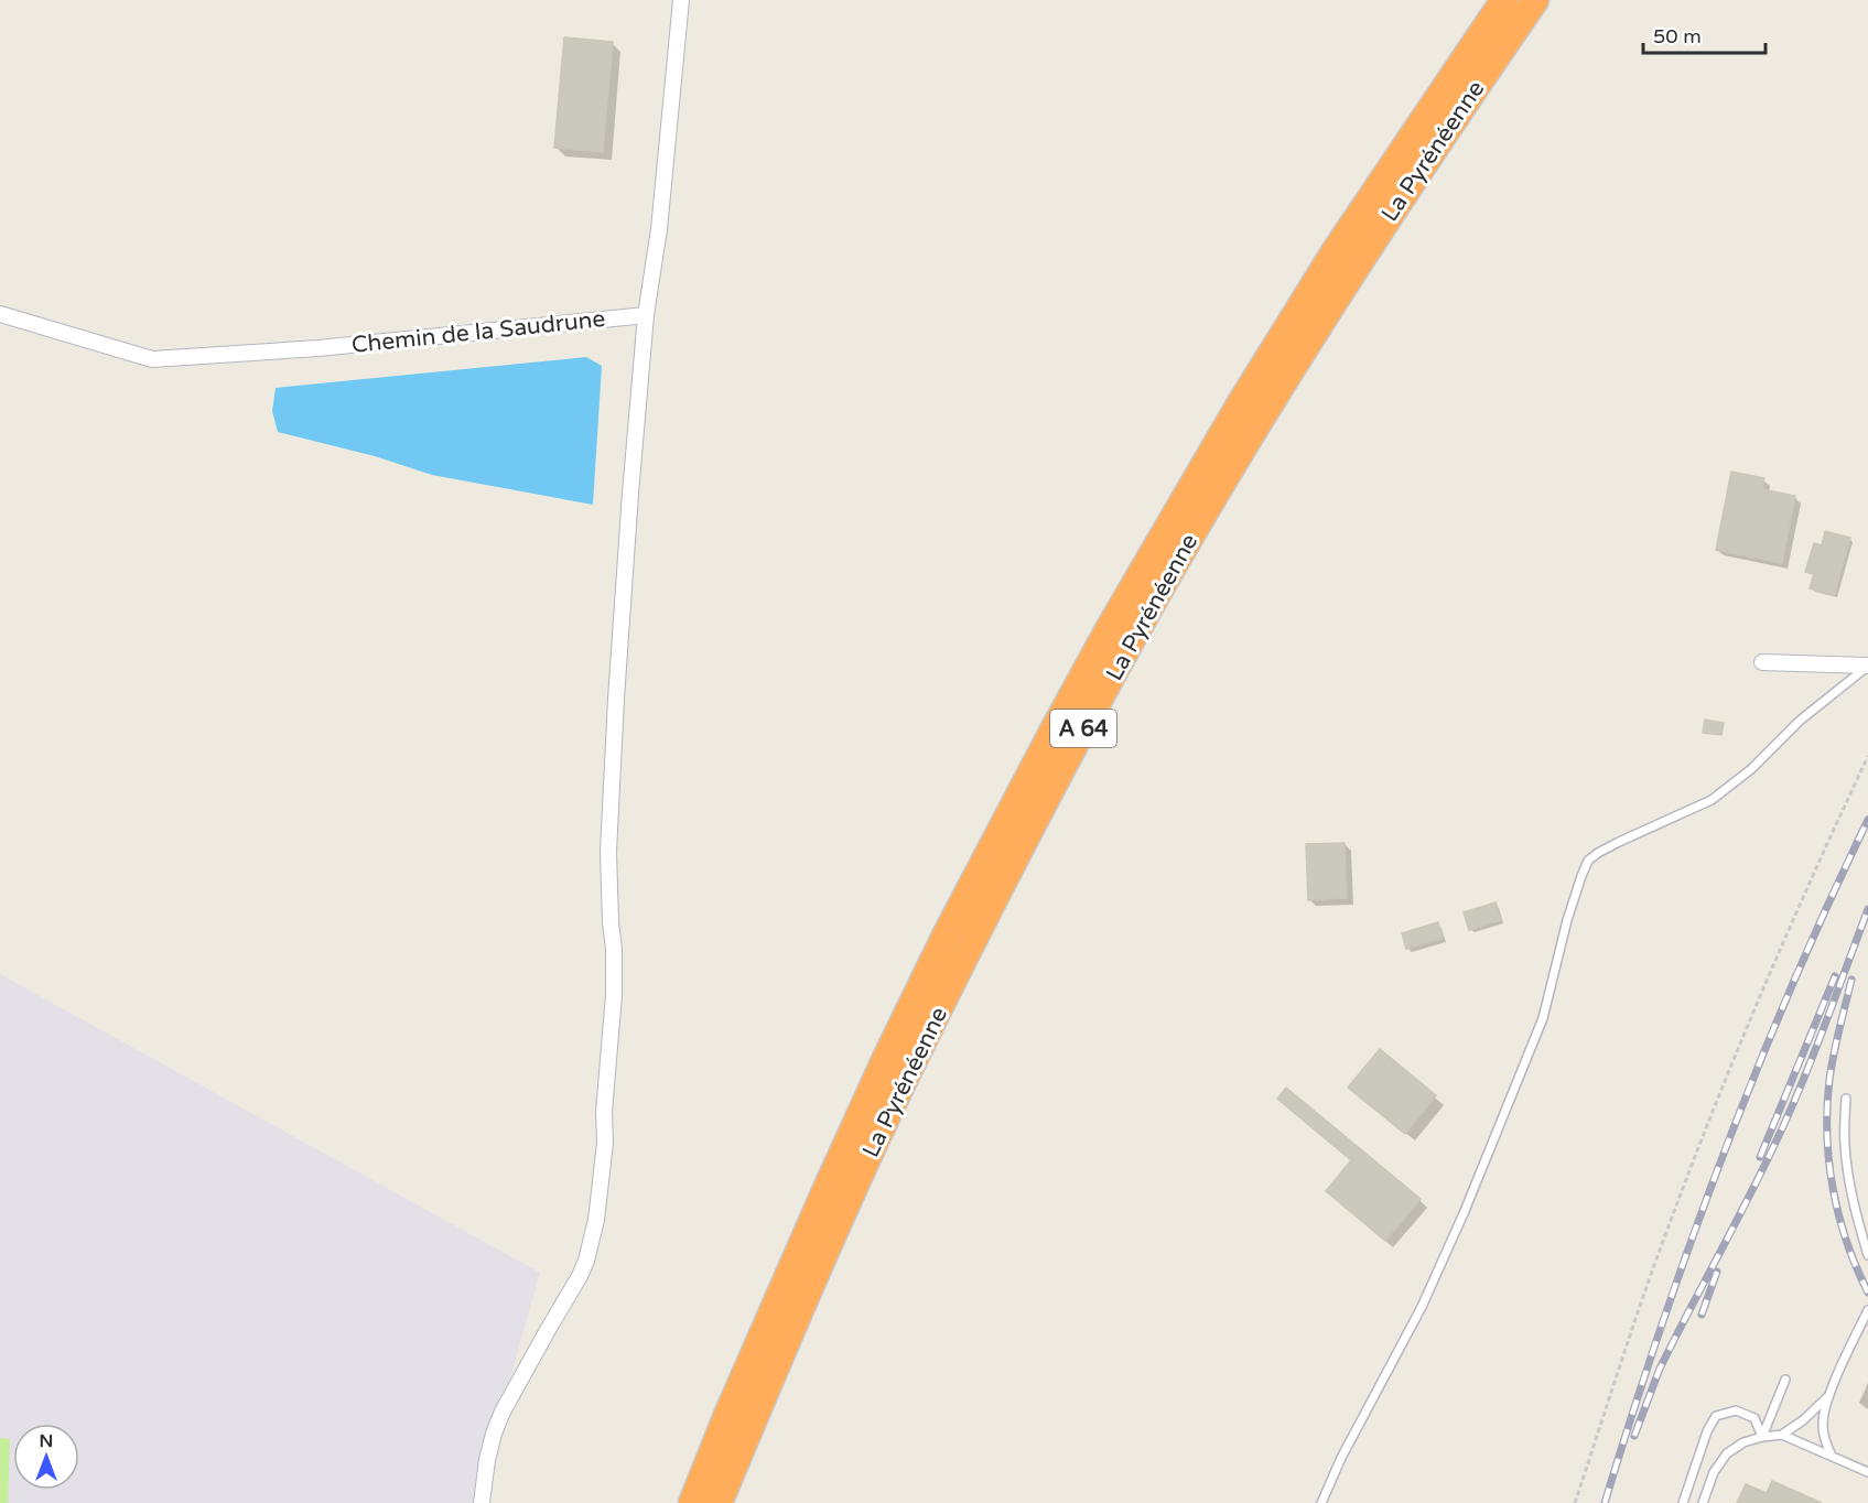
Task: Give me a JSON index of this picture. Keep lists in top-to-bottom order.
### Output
{
  "streets": {
    "highway": ["La Pyrénéenne", "A 64"],
    "street": ["Chemin de la Saudrune"]
  },
  "scale_bar": "50 m",
  "north": "top"
}
